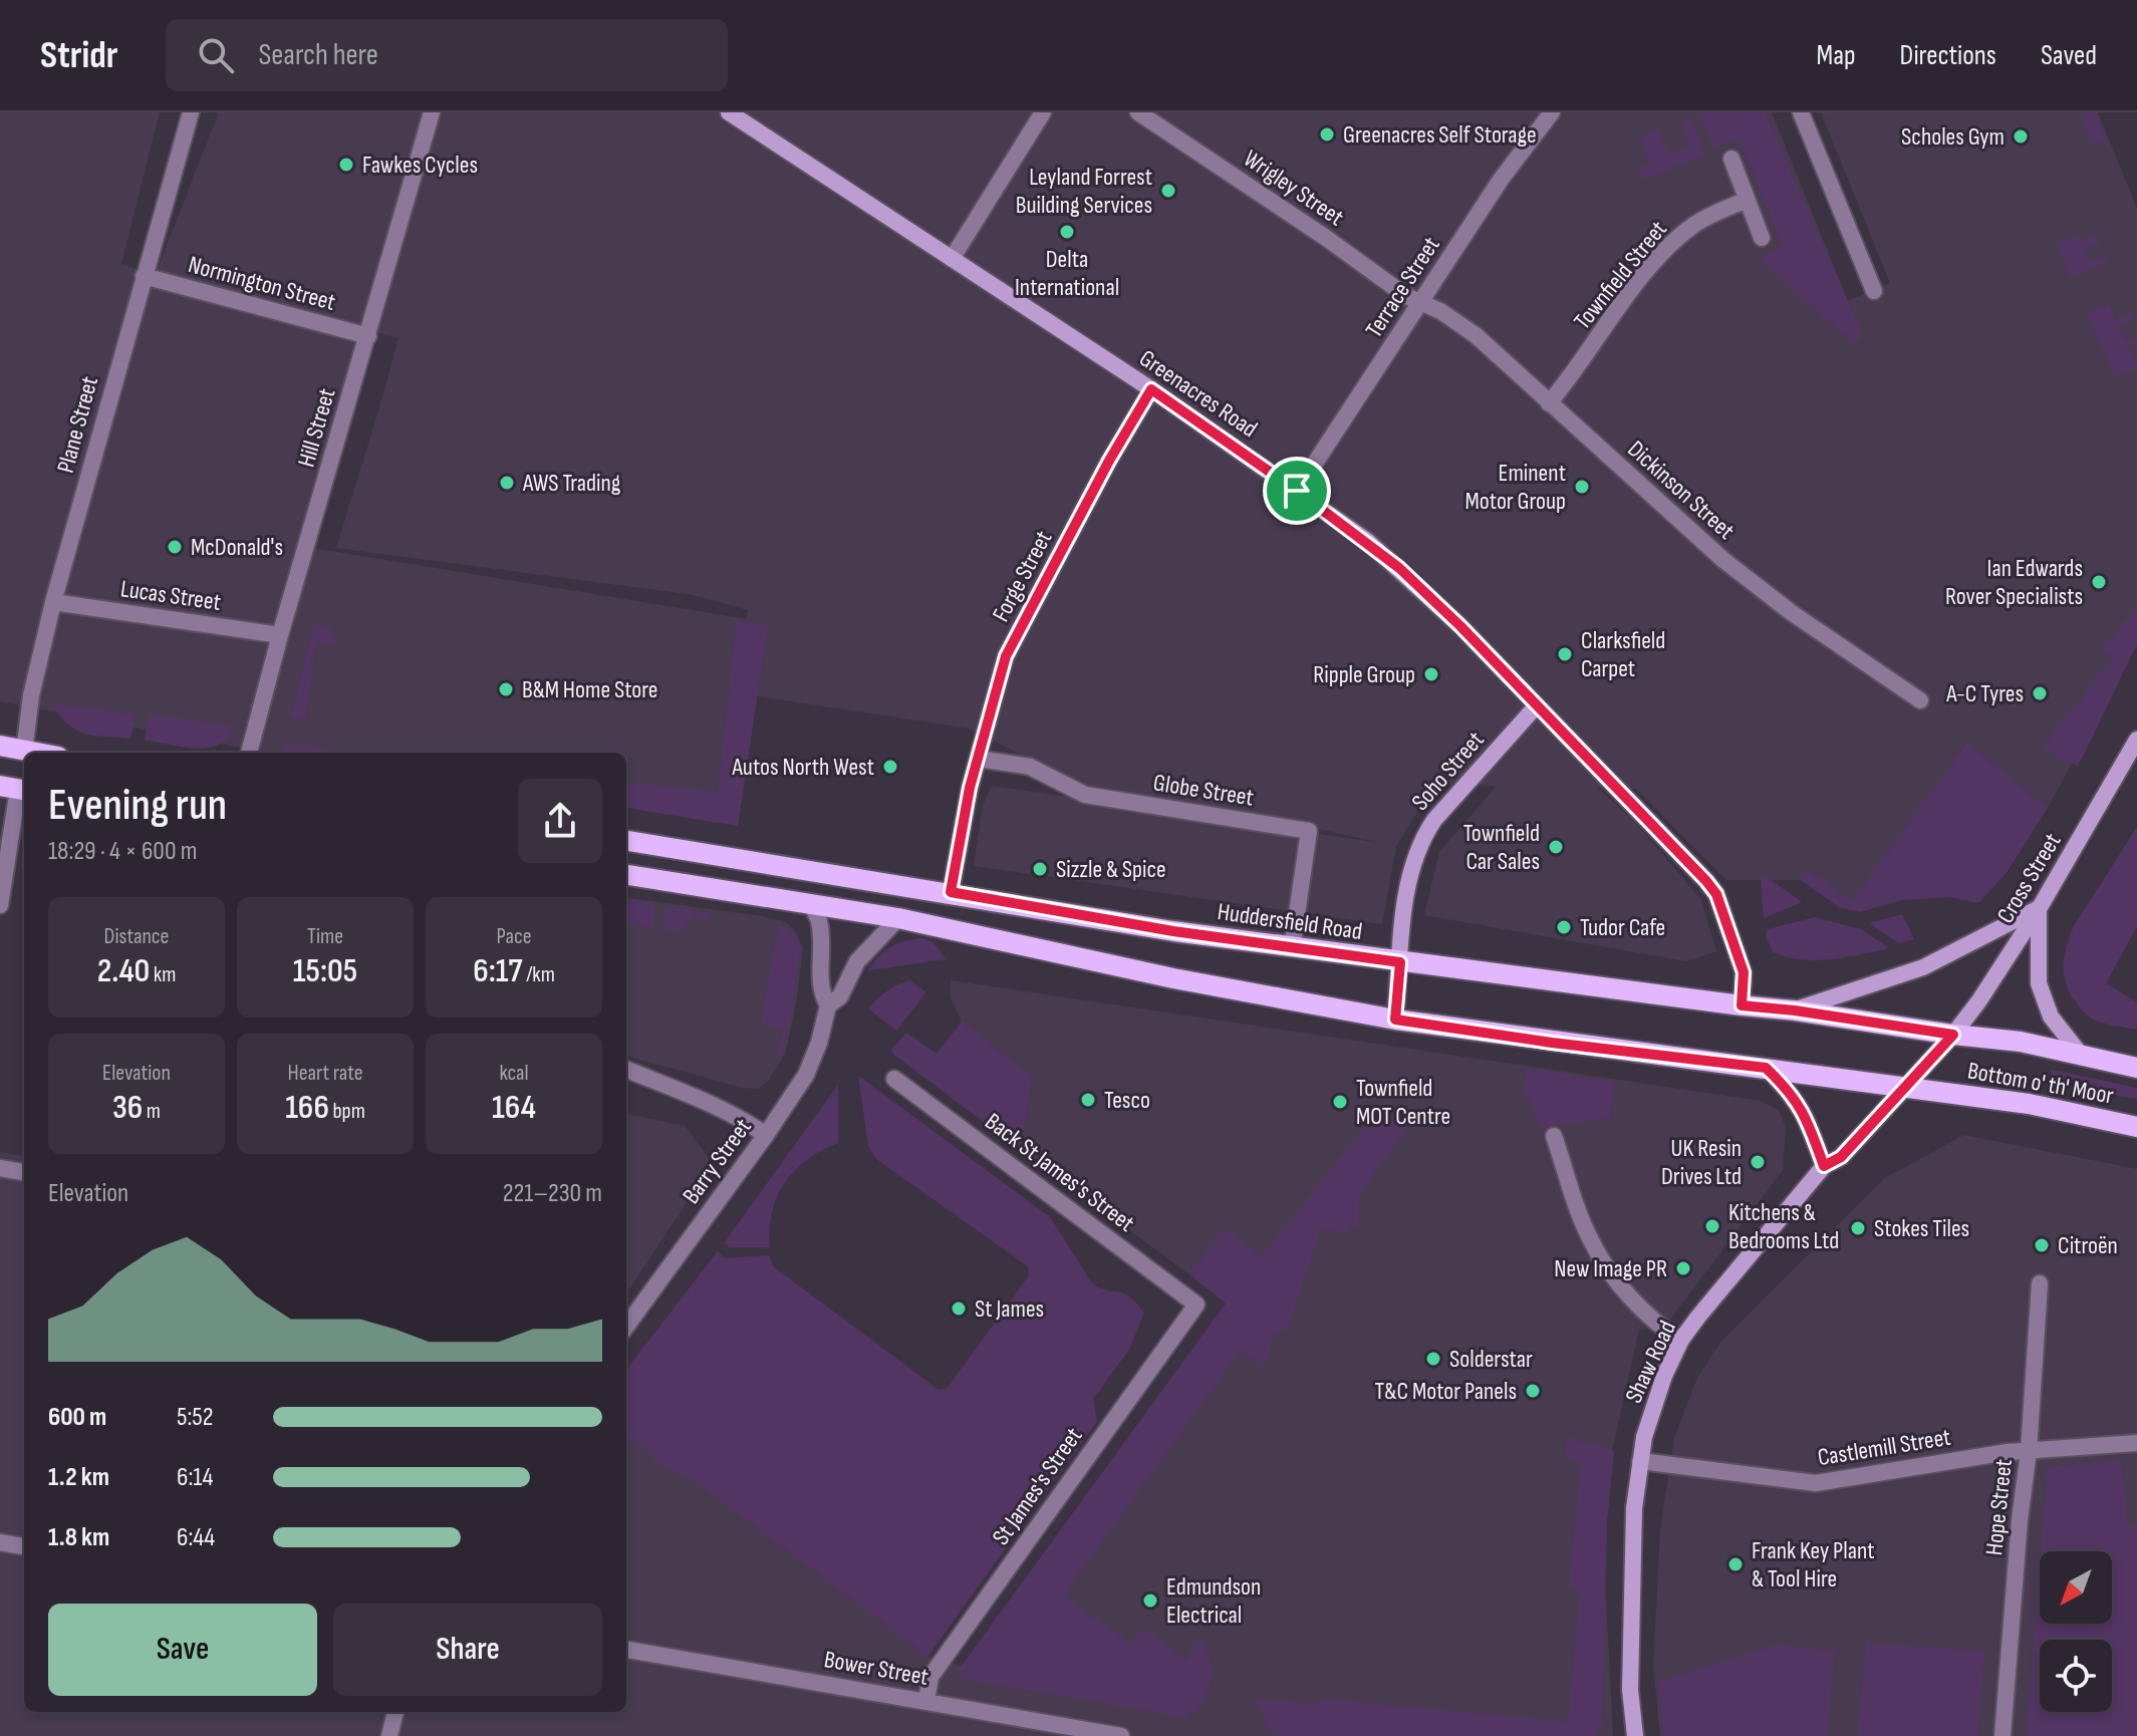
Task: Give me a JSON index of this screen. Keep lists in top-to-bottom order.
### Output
{
  "streets": {
    "main road": ["Huddersfield Road", "Bottom o' th' Moor"],
    "street": [
      "Wrigley Street",
      "Townfield Street",
      "Normington Street",
      "Terrace Street",
      "Greenacres Road",
      "Plane Street",
      "Hill Street",
      "Dickinson Street",
      "Forge Street",
      "Lucas Street",
      "Soho Street",
      "Globe Street",
      "Cross Street",
      "Barry Street",
      "Back St James's Street",
      "Shaw Road",
      "Castlemill Street",
      "St James's Street",
      "Hope Street",
      "Bower Street"
    ]
  },
  "crossings": [
    ["Wrigley Street", "Terrace Street"],
    ["Wrigley Street", "Dickinson Street"],
    ["Townfield Street", "Dickinson Street"],
    ["Normington Street", "Plane Street"],
    ["Normington Street", "Hill Street"],
    ["Terrace Street", "Greenacres Road"],
    ["Terrace Street", "Dickinson Street"],
    ["Greenacres Road", "Forge Street"],
    ["Greenacres Road", "Soho Street"],
    ["Greenacres Road", "Huddersfield Road"],
    ["Plane Street", "Lucas Street"],
    ["Hill Street", "Lucas Street"],
    ["Forge Street", "Globe Street"],
    ["Forge Street", "Huddersfield Road"],
    ["Soho Street", "Huddersfield Road"],
    ["Globe Street", "Huddersfield Road"],
    ["Cross Street", "Huddersfield Road"],
    ["Cross Street", "Bottom o' th' Moor"],
    ["Huddersfield Road", "Bottom o' th' Moor"],
    ["Bottom o' th' Moor", "Shaw Road"],
    ["Back St James's Street", "St James's Street"],
    ["Shaw Road", "Castlemill Street"],
    ["Castlemill Street", "Hope Street"],
    ["St James's Street", "Bower Street"]
  ],
  "places": [
    "Greenacres Self Storage",
    "Scholes Gym",
    "Fawkes Cycles",
    "Leyland Forrest Building Services",
    "Delta International",
    "AWS Trading",
    "Eminent Motor Group",
    "McDonald's",
    "Ian Edwards Rover Specialists",
    "Clarksfield Carpet",
    "Ripple Group",
    "B&M Home Store",
    "A-C Tyres",
    "Autos North West",
    "Townfield Car Sales",
    "Sizzle & Spice",
    "Tudor Cafe",
    "Tesco",
    "Townfield MOT Centre",
    "UK Resin Drives Ltd",
    "Kitchens & Bedrooms Ltd",
    "Stokes Tiles",
    "Citroën",
    "New Image PR",
    "St James",
    "Solderstar",
    "T&C Motor Panels",
    "Frank Key Plant & Tool Hire",
    "Edmundson Electrical"
  ],
  "north": "bottom left",
  "page": {
    "header": "Stridr",
    "search": "Search here",
    "nav": ["Map", "Directions", "Saved"],
    "heading": ["Evening run", "18:29 · 4 × 600 m"],
    "stats": [
      ["Distance", "2.40 km"],
      ["Time", "15:05"],
      ["Pace", "6:17 /km"],
      ["Elevation", "36 m"],
      ["Heart rate", "166 bpm"],
      ["kcal", "164"]
    ],
    "chart": ["Elevation", "221–230 m"],
    "list": [
      {
        "name": "600 m",
        "note": "5:52"
      },
      {
        "name": "1.2 km",
        "note": "6:14"
      },
      {
        "name": "1.8 km",
        "note": "6:44"
      }
    ],
    "buttons": ["Save", "Share"]
  }
}
